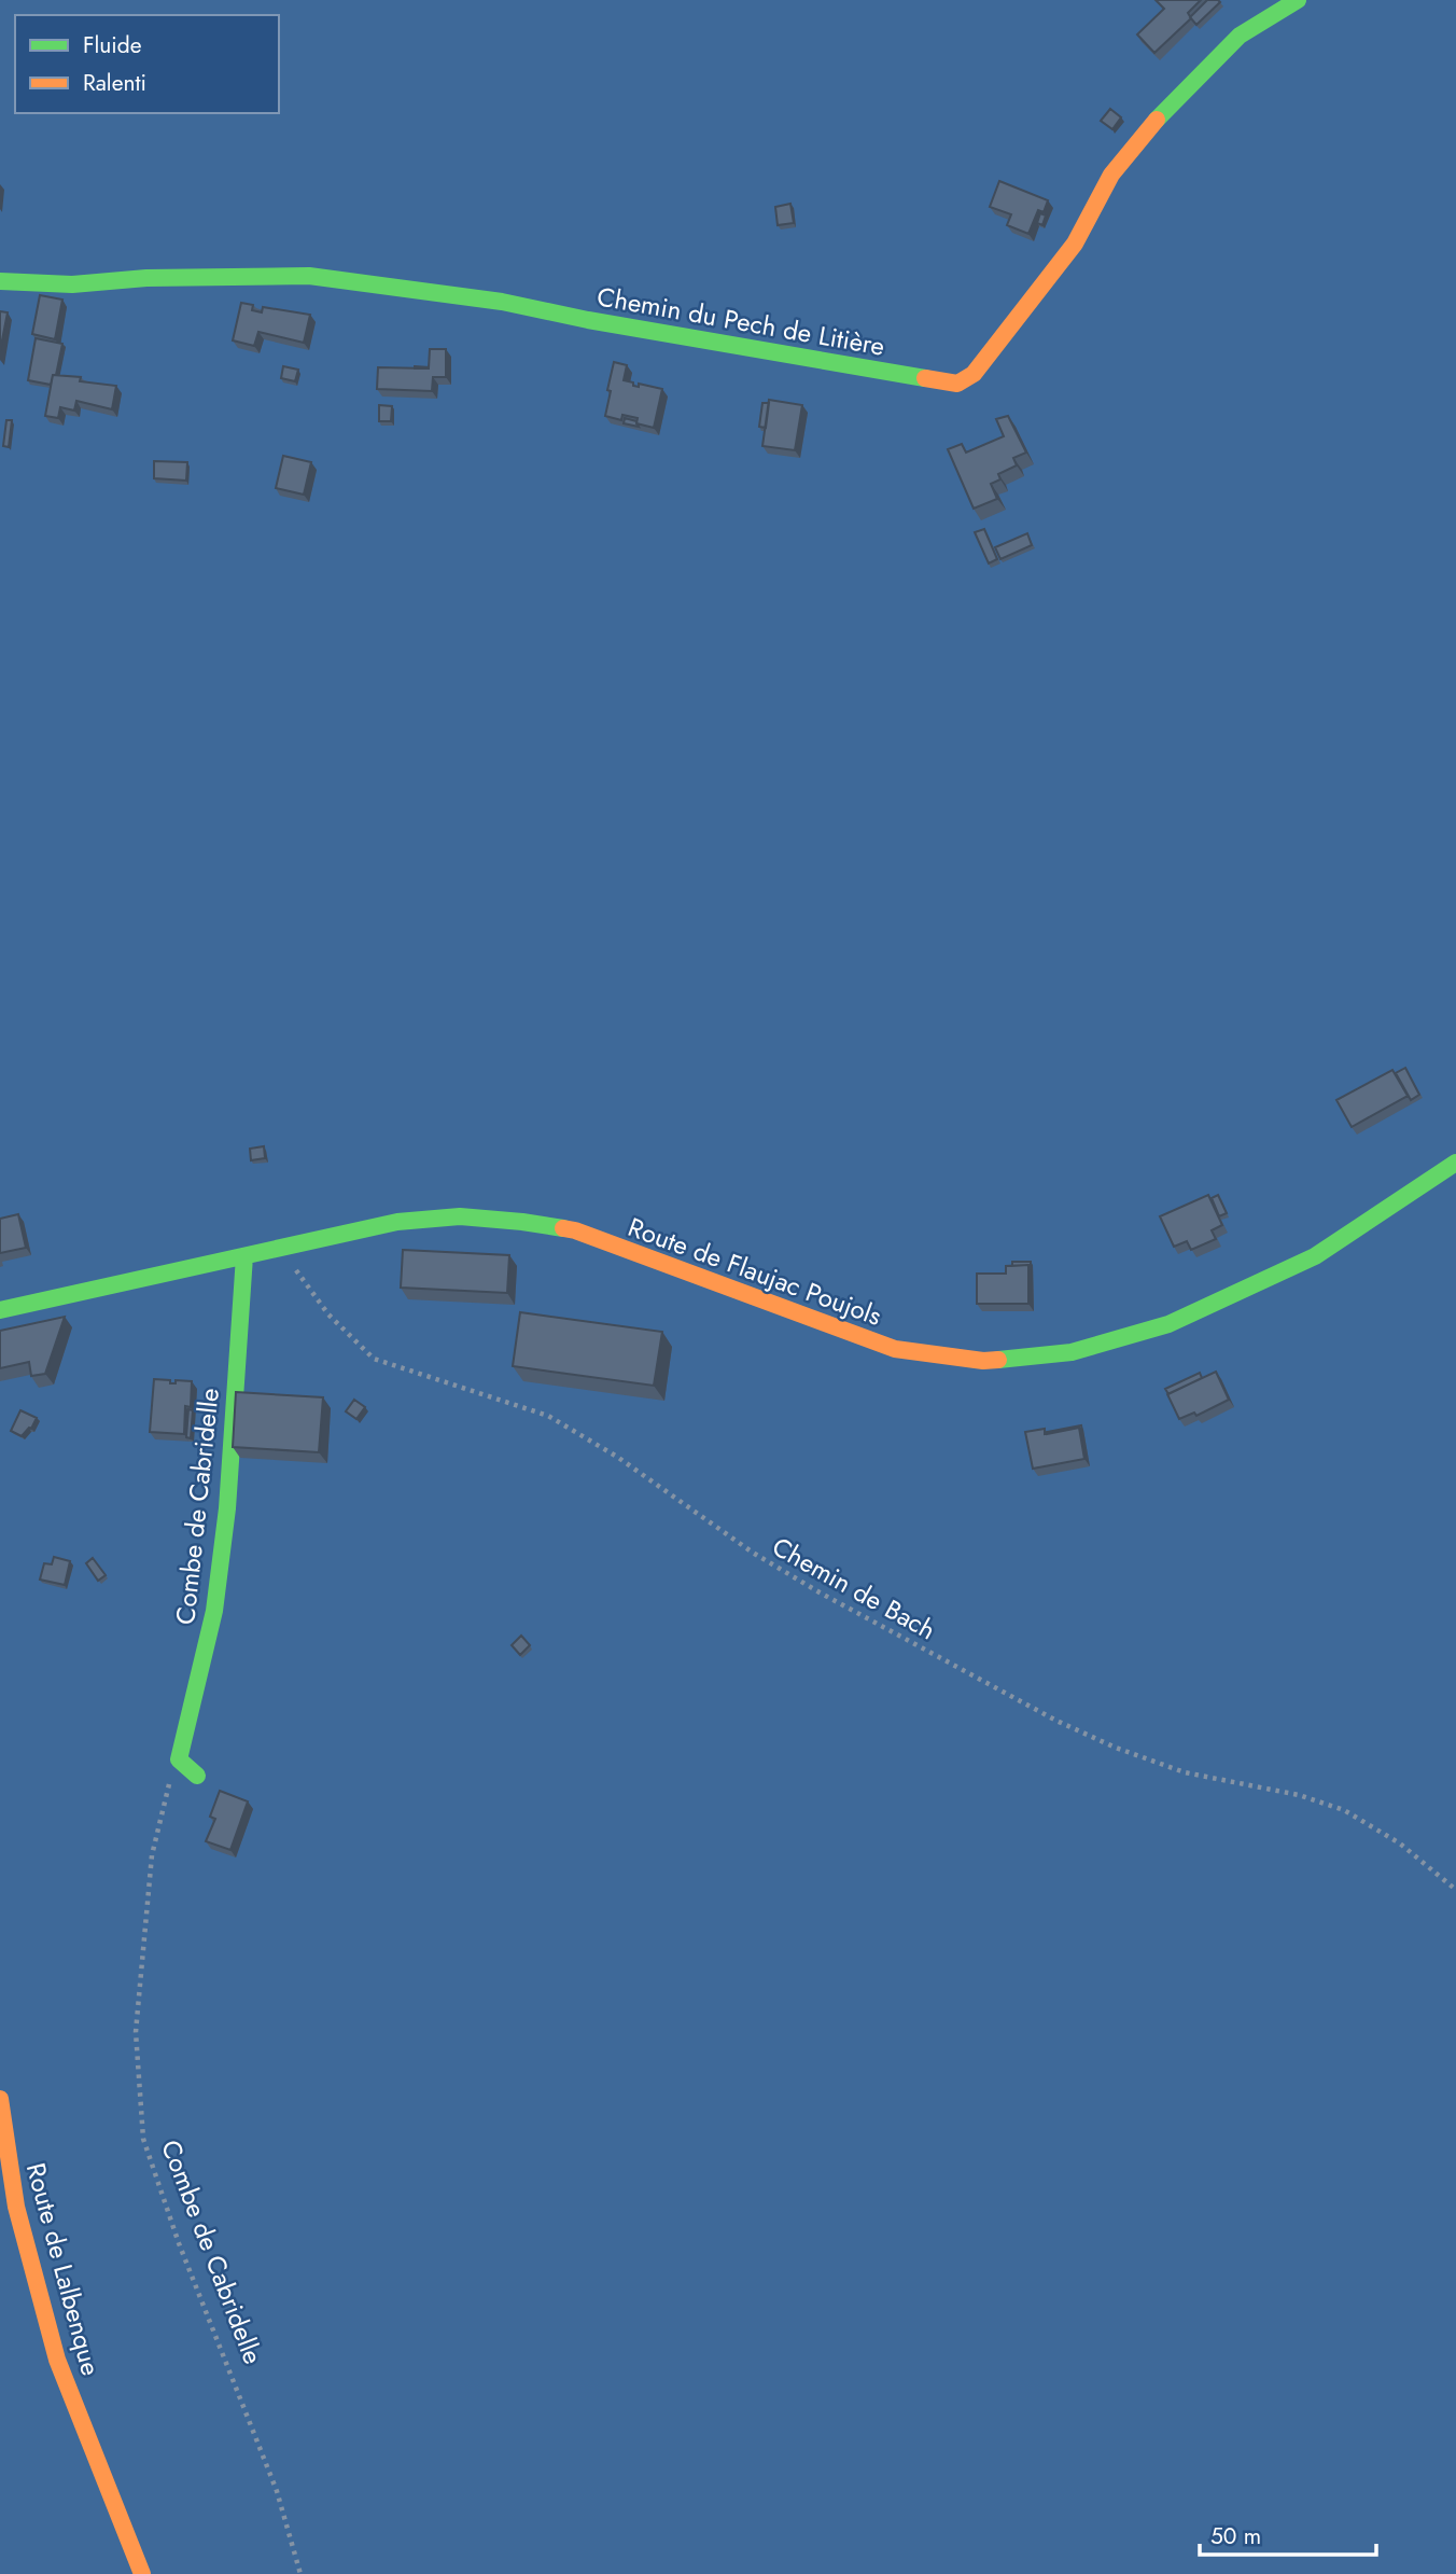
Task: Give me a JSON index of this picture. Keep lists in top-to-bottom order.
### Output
{
  "streets": {
    "street": [
      "Chemin du Pech de Litière",
      "Route de Flaujac Poujols",
      "Combe de Cabridelle",
      "Route de Lalbenque"
    ],
    "path": ["Chemin de Bach"]
  },
  "crossings": [
    ["Route de Flaujac Poujols", "Combe de Cabridelle"],
    ["Route de Flaujac Poujols", "Chemin de Bach"]
  ],
  "legend": ["Fluide", "Ralenti"],
  "scale_bar": "50 m"
}
